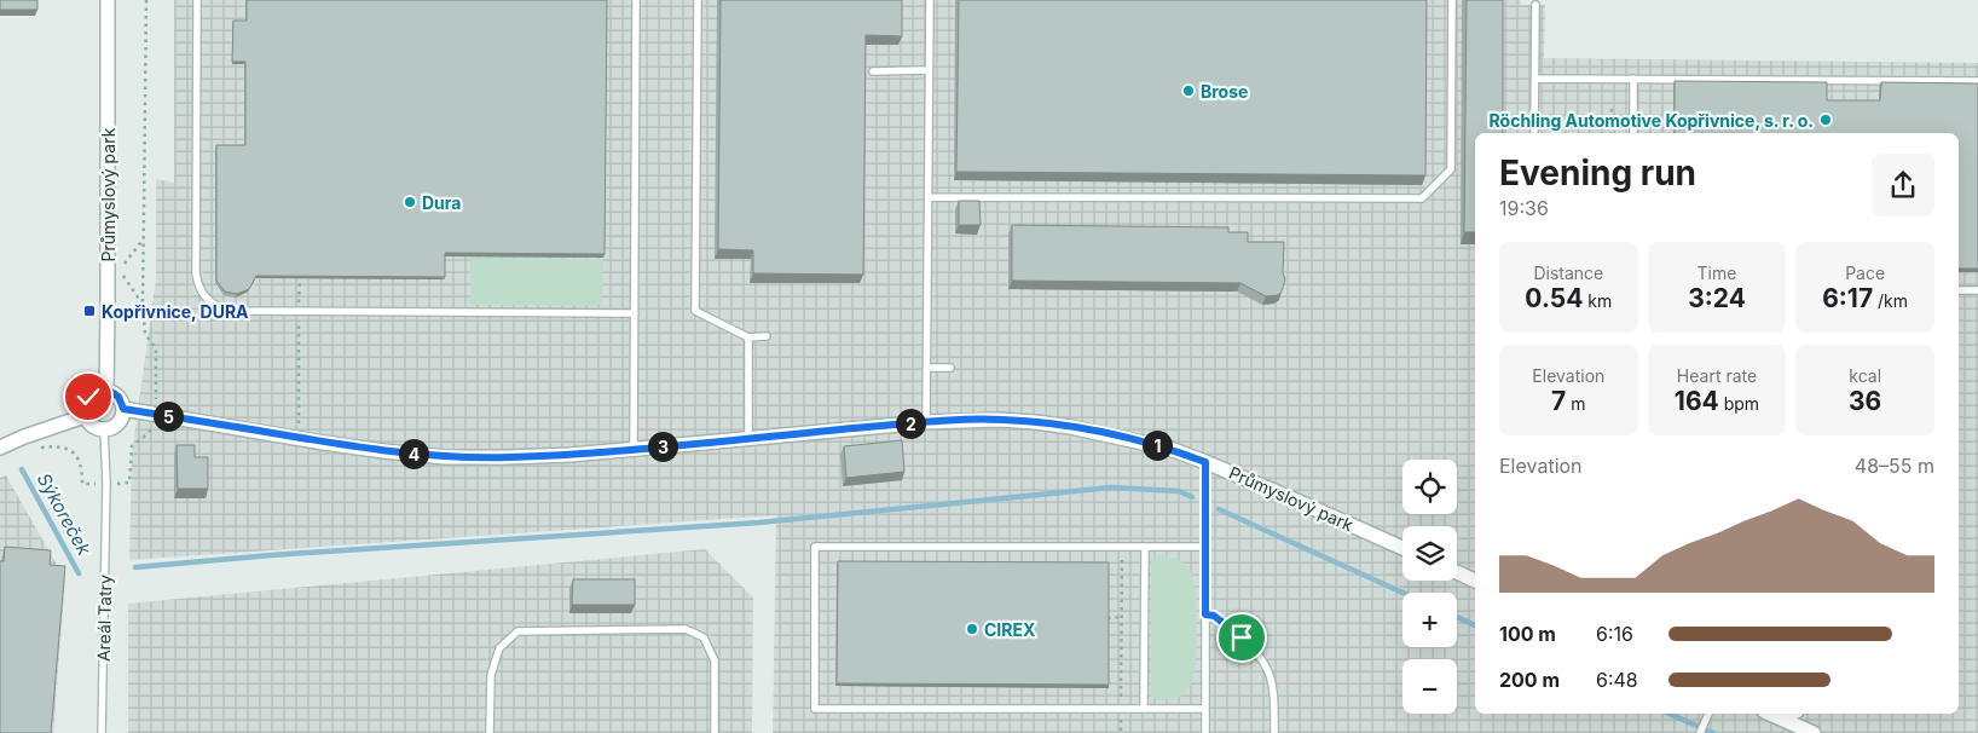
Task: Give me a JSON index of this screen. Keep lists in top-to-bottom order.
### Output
{
  "streets": {
    "street": ["Průmyslový park"],
    "lane": ["Areál Tatry"]
  },
  "crossings": [
    ["Průmyslový park", "Areál Tatry"]
  ],
  "water": ["Sýkoreček"],
  "places": {
    "other": [
      "Brose",
      "Röchling Automotive Kopřivnice, s. r. o.",
      "Dura",
      "CIREX"
    ],
    "transit": ["Kopřivnice, DURA"]
  },
  "page": {
    "heading": ["Evening run", "19:36"],
    "stats": [
      ["Distance", "0.54 km"],
      ["Time", "3:24"],
      ["Pace", "6:17 /km"],
      ["Elevation", "7 m"],
      ["Heart rate", "164 bpm"],
      ["kcal", "36"]
    ],
    "pins": [
      "5",
      "2",
      "1",
      "3",
      "4"
    ],
    "chart": ["Elevation", "48–55 m"],
    "map_buttons": ["+", "−"],
    "list": [
      {
        "name": "100 m",
        "note": "6:16"
      },
      {
        "name": "200 m",
        "note": "6:48"
      }
    ]
  }
}
